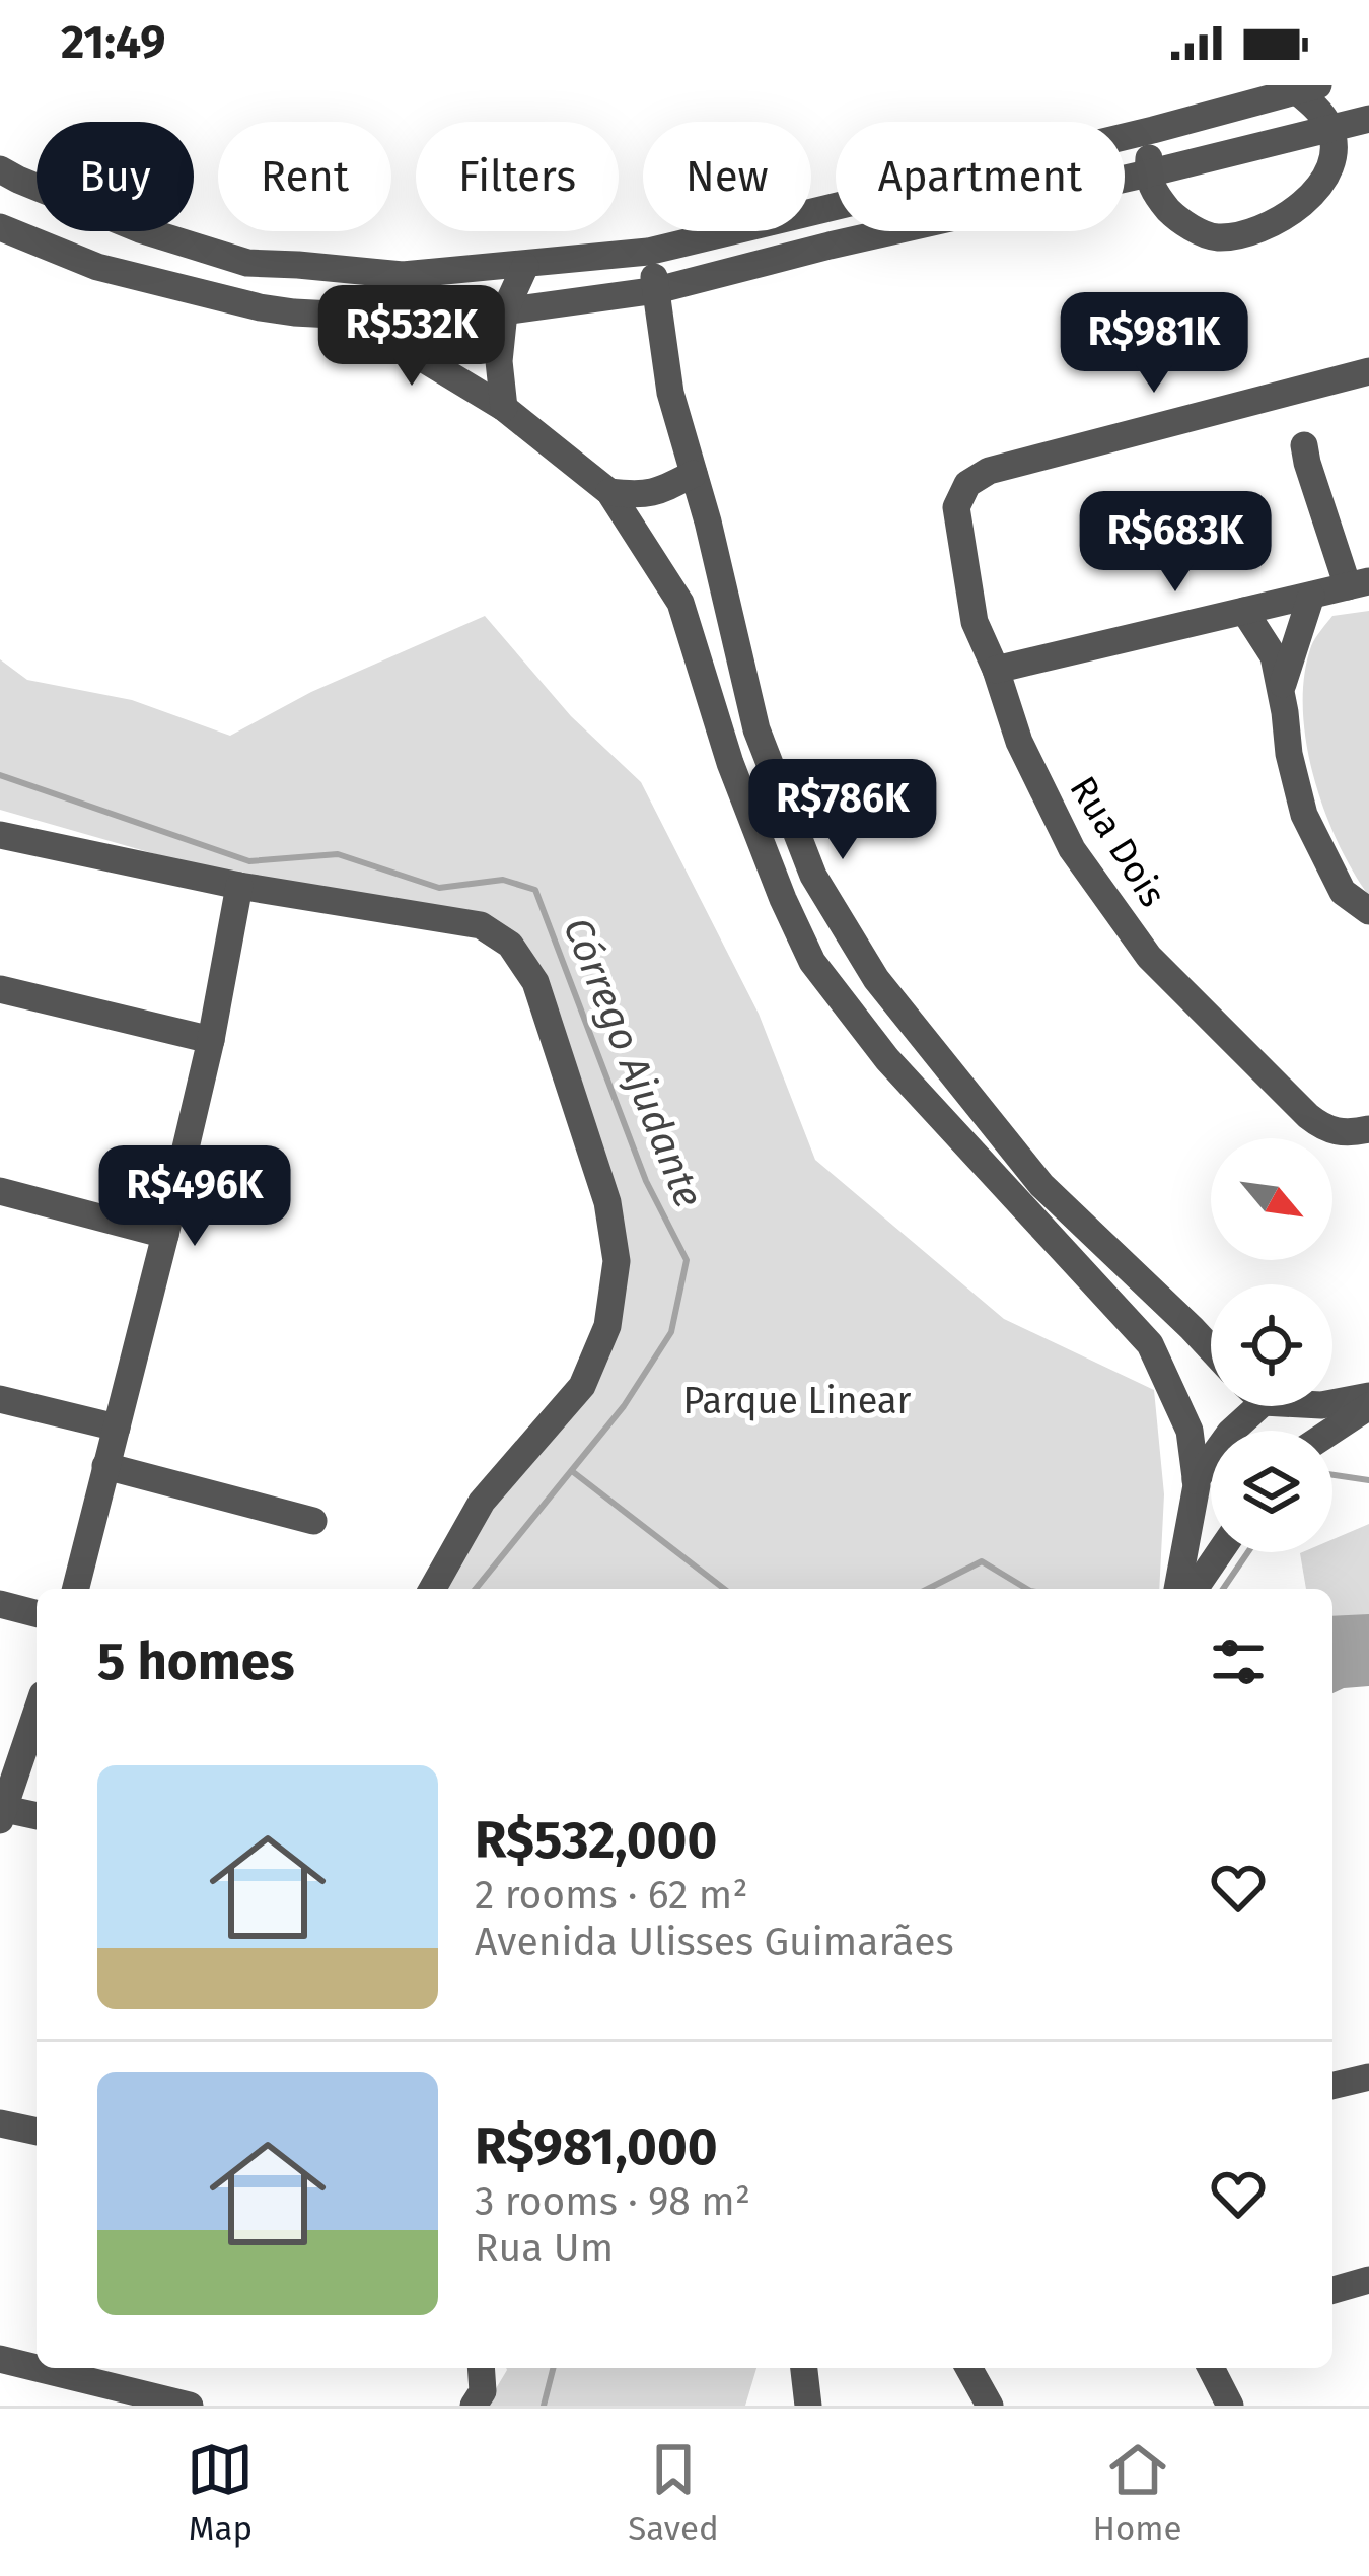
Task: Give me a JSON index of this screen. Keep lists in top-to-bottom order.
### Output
{
  "streets": {
    "street": ["Rua Dois"]
  },
  "water": ["Córrego Ajudante"],
  "parks": ["Parque Linear"],
  "north": "bottom right",
  "page": {
    "status": "21:49",
    "chip": [
      "Buy",
      "Rent",
      "Filters",
      "New",
      "Apartment"
    ],
    "price": [
      "R$532K",
      "R$981K",
      "R$683K",
      "R$786K",
      "R$496K"
    ],
    "heading": "5 homes",
    "list": [
      {
        "name": "R$532,000",
        "note": "2 rooms · 62 m² · Avenida Ulisses Guimarães"
      },
      {
        "name": "R$981,000",
        "note": "3 rooms · 98 m² · Rua Um"
      }
    ],
    "tabs": ["Map", "Saved", "Home"]
  }
}
